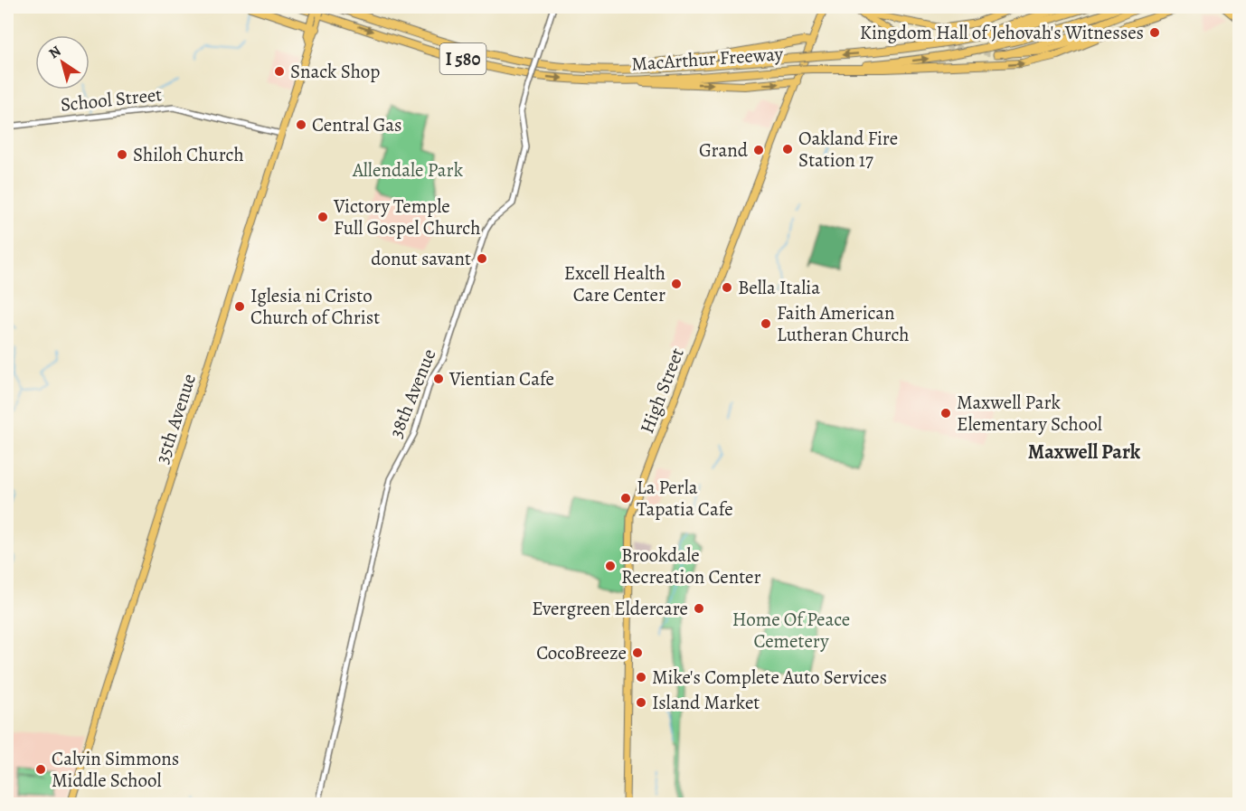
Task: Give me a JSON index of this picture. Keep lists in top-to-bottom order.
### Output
{
  "streets": {
    "highway": ["I 580", "MacArthur Freeway"],
    "main road": ["High Street", "35th Avenue"],
    "street": ["School Street", "38th Avenue"]
  },
  "crossings": [
    ["School Street", "35th Avenue"]
  ],
  "districts": ["Maxwell Park"],
  "parks": ["Allendale Park", "Home Of Peace Cemetery"],
  "places": [
    "Kingdom Hall of Jehovah's Witnesses",
    "Snack Shop",
    "Central Gas",
    "Oakland Fire Station 17",
    "Grand",
    "Shiloh Church",
    "Victory Temple Full Gospel Church",
    "donut savant",
    "Excell Health Care Center",
    "Bella Italia",
    "Iglesia ni Cristo Church of Christ",
    "Faith American Lutheran Church",
    "Vientian Cafe",
    "Maxwell Park Elementary School",
    "La Perla Tapatia Cafe",
    "Brookdale Recreation Center",
    "Evergreen Eldercare",
    "CocoBreeze",
    "Mike's Complete Auto Services",
    "Island Market",
    "Calvin Simmons Middle School"
  ],
  "north": "top left"
}
